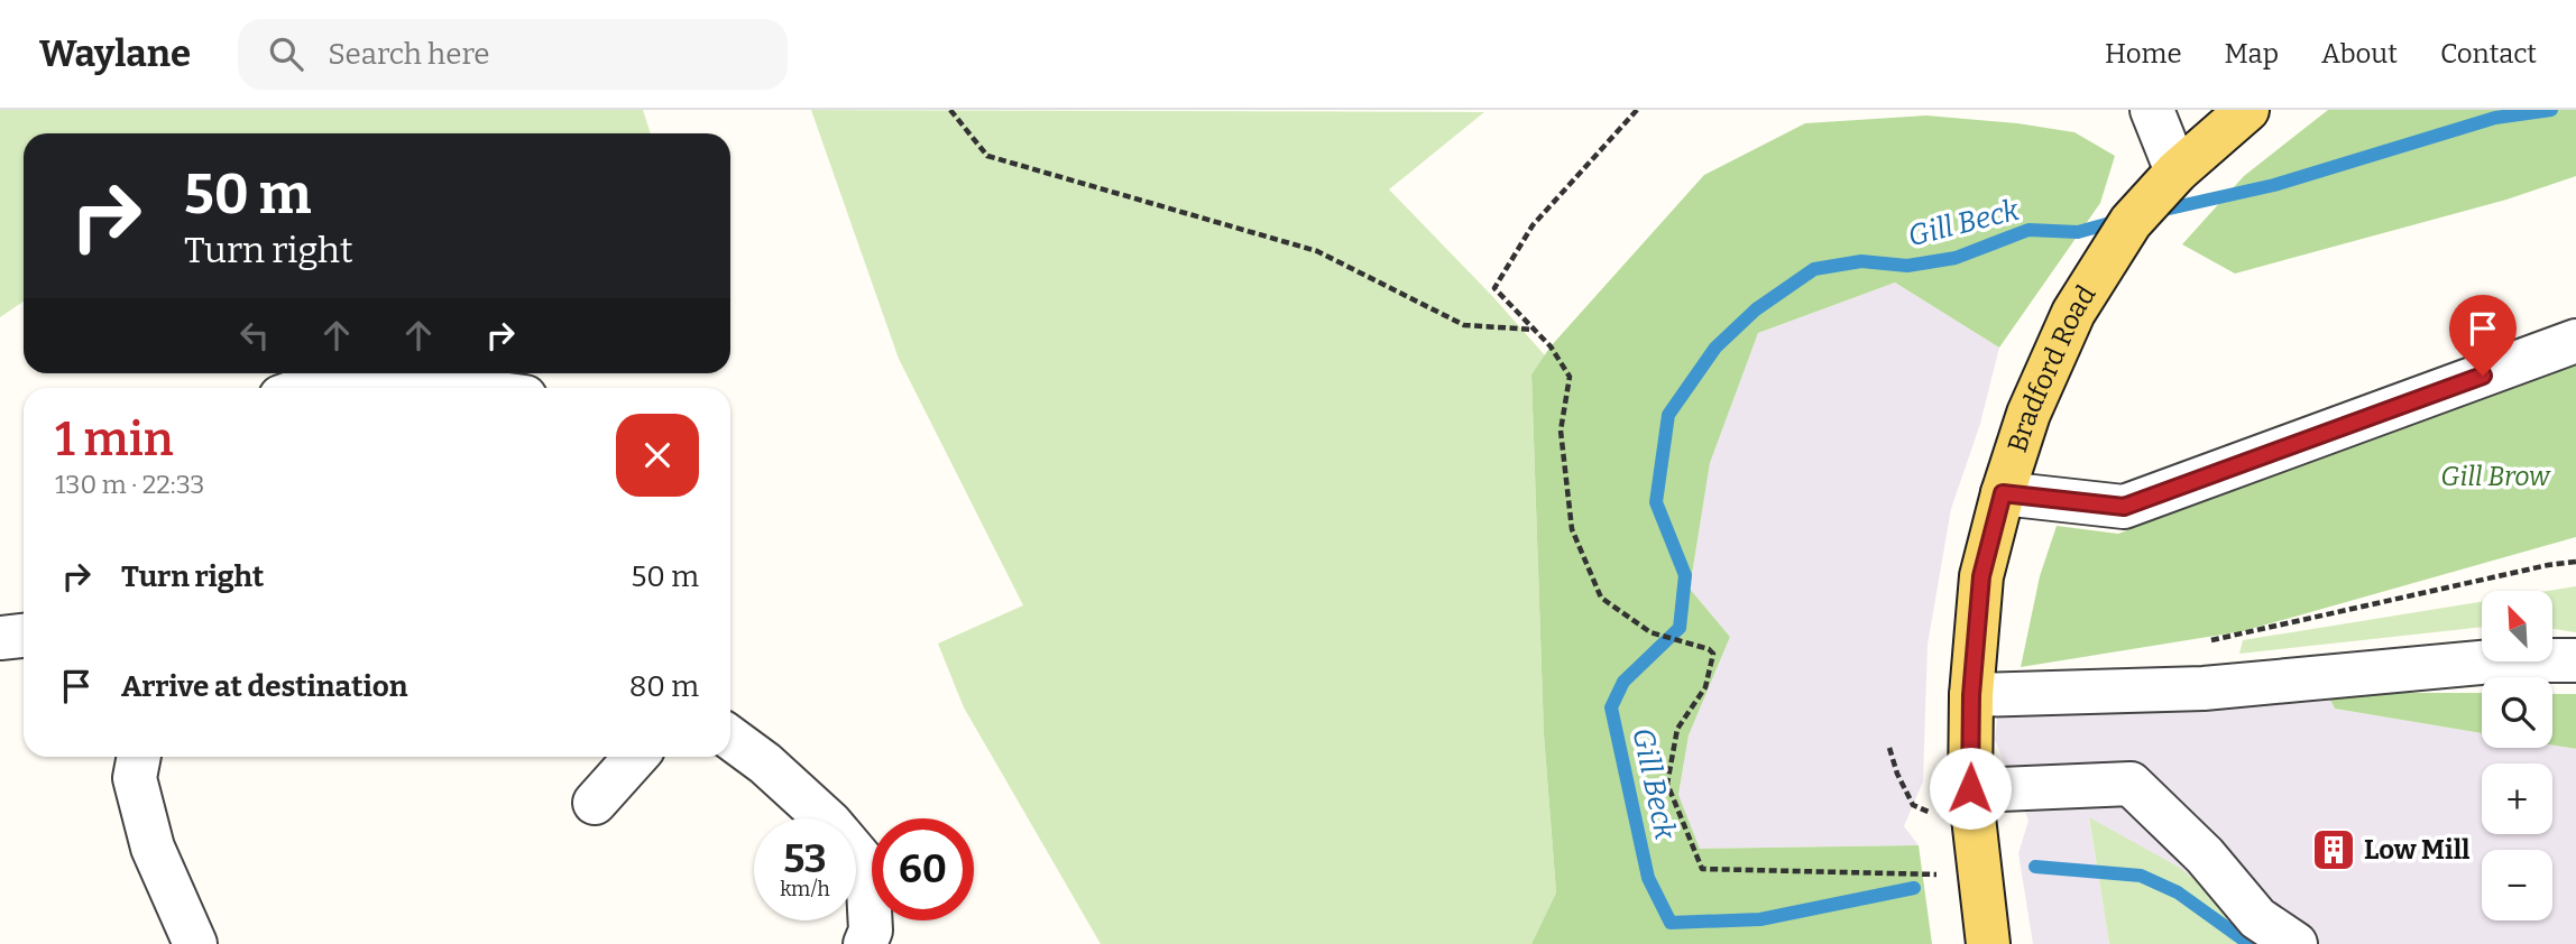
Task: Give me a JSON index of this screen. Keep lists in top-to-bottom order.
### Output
{
  "streets": {
    "main road": ["Bradford Road"]
  },
  "water": ["Gill Beck"],
  "parks": ["Gill Brow"],
  "places": {
    "building": ["Low Mill"]
  },
  "north": "top left",
  "page": {
    "header": "Waylane",
    "search": "Search here",
    "nav": [
      "Home",
      "Map",
      "About",
      "Contact"
    ],
    "turn": ["50 m", "Turn right"],
    "heading": ["1 min", "130 m · 22:33"],
    "list": [
      {
        "name": "Turn right",
        "value": "50 m"
      },
      {
        "name": "Arrive at destination",
        "value": "80 m"
      }
    ],
    "map_buttons": ["+", "−"],
    "speed": "53 km/h",
    "limit": "60"
  }
}
